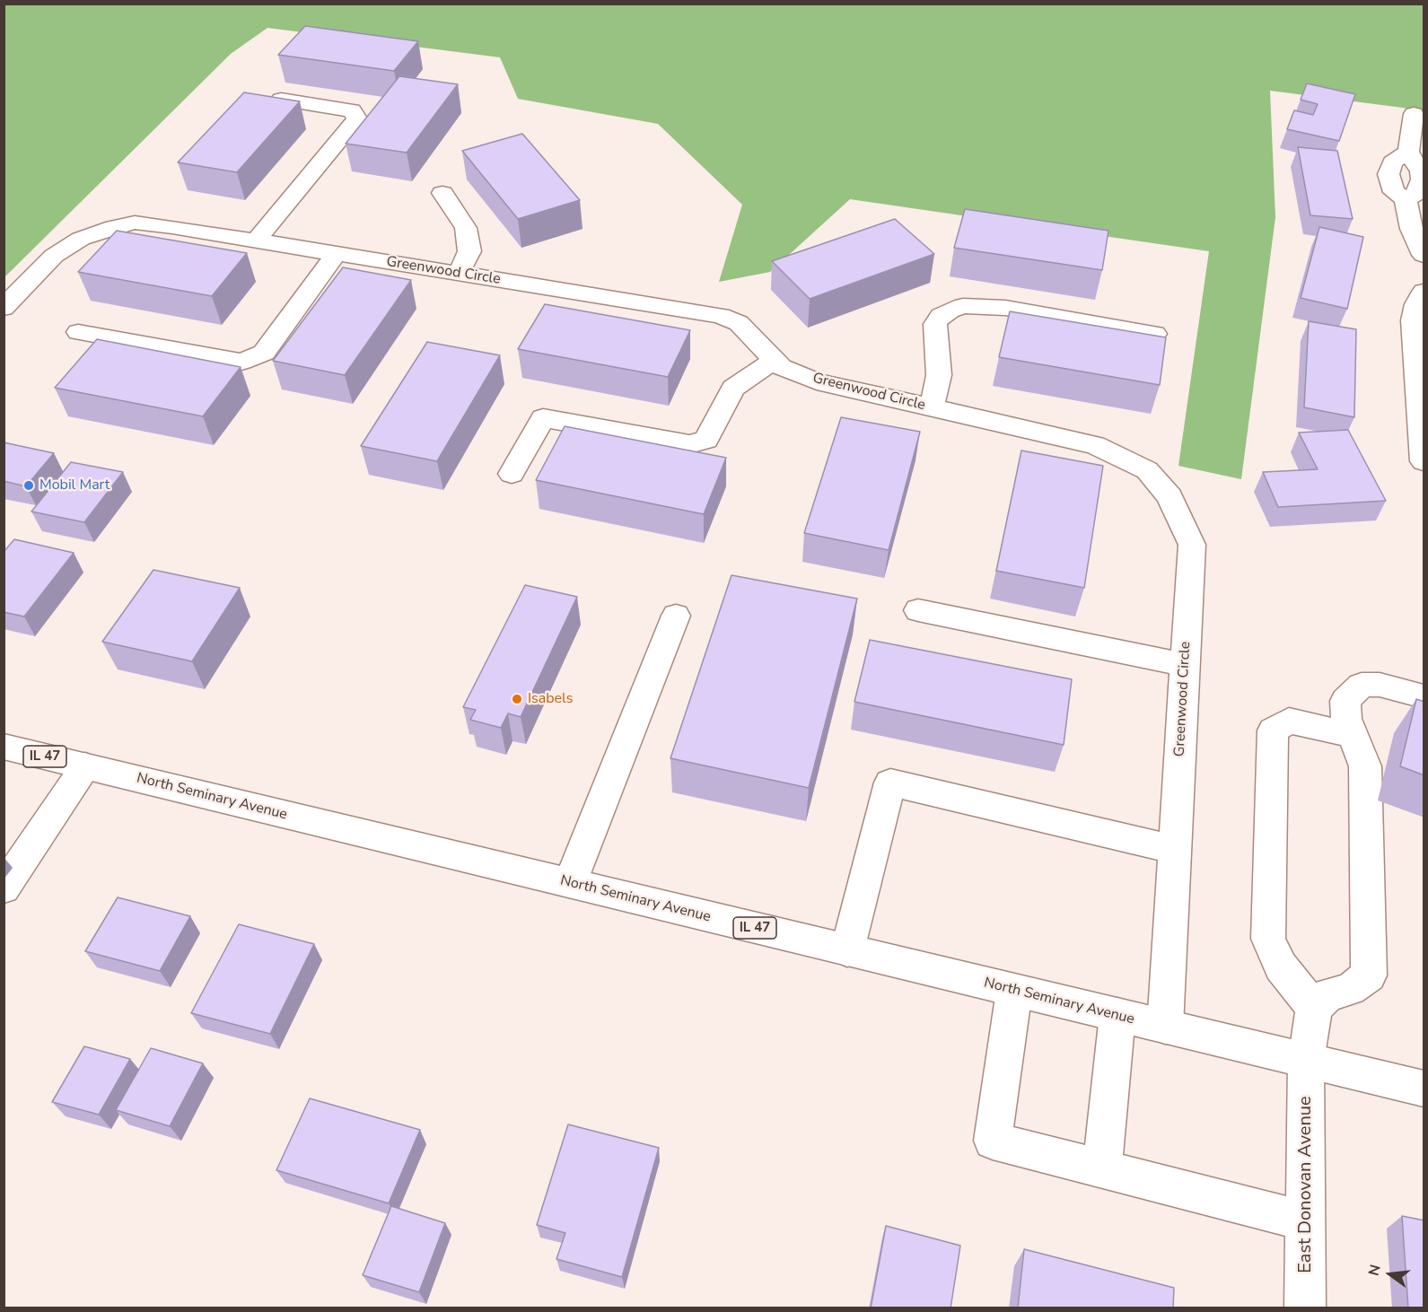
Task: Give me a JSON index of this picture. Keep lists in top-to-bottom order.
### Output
{
  "streets": {
    "street": [
      "Greenwood Circle",
      "IL 47",
      "North Seminary Avenue",
      "East Donovan Avenue"
    ]
  },
  "crossings": [
    ["Greenwood Circle", "North Seminary Avenue"],
    ["North Seminary Avenue", "East Donovan Avenue"]
  ],
  "places": ["Mobil Mart", "Isabels"],
  "north": "left"
}
